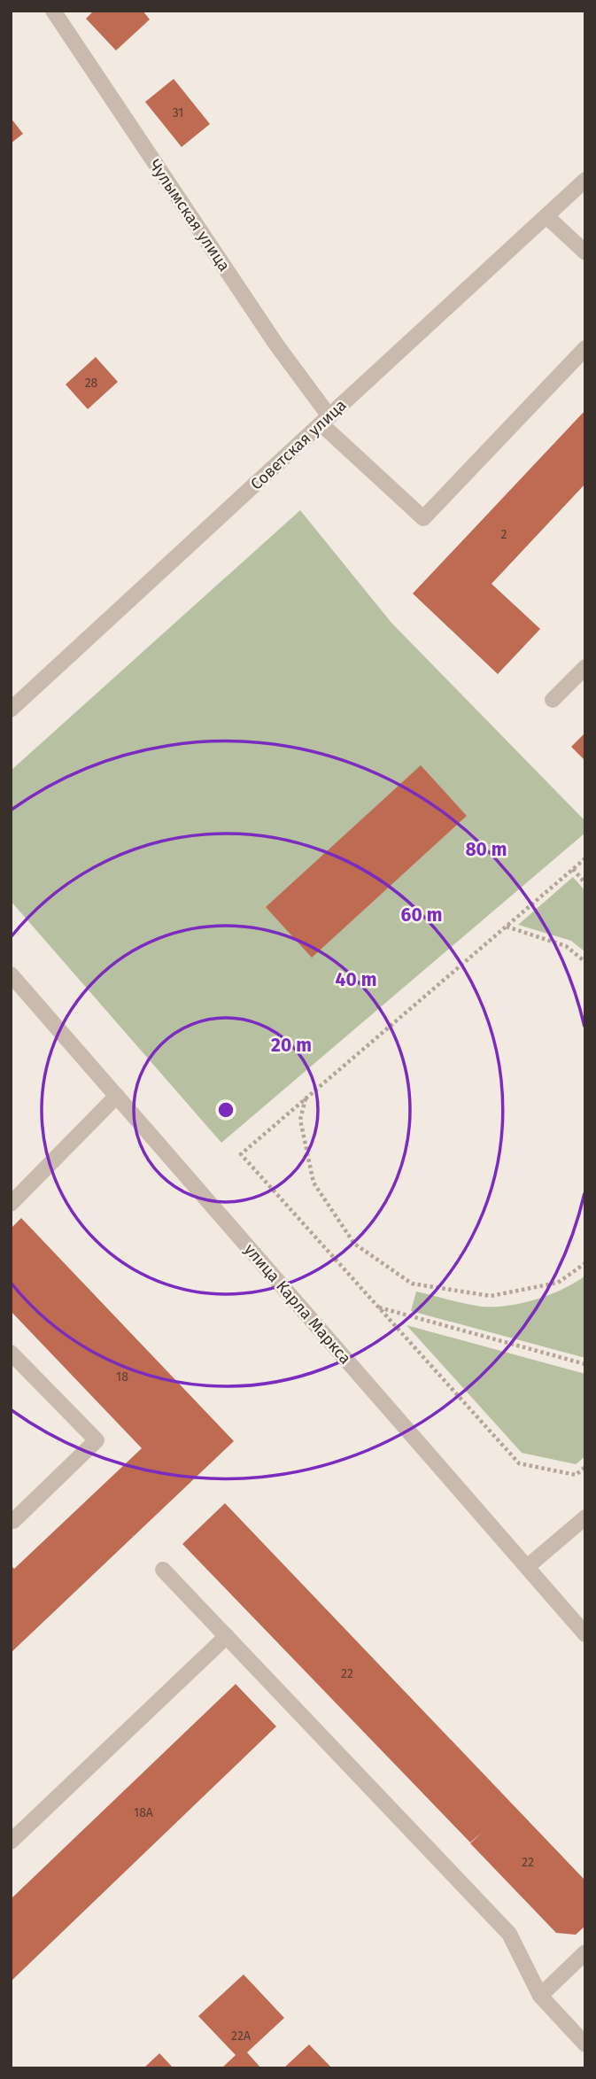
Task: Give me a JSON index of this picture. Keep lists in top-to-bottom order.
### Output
{
  "streets": {
    "street": ["Чулымская улица", "Советская улица", "улица Карла Маркса"]
  },
  "crossings": [
    ["Чулымская улица", "Советская улица"]
  ],
  "house_numbers": [
    "31",
    "28",
    "2",
    "18",
    "22",
    "18А",
    "22",
    "22А"
  ],
  "rings": [
    "80 m",
    "60 m",
    "40 m",
    "20 m"
  ]
}
